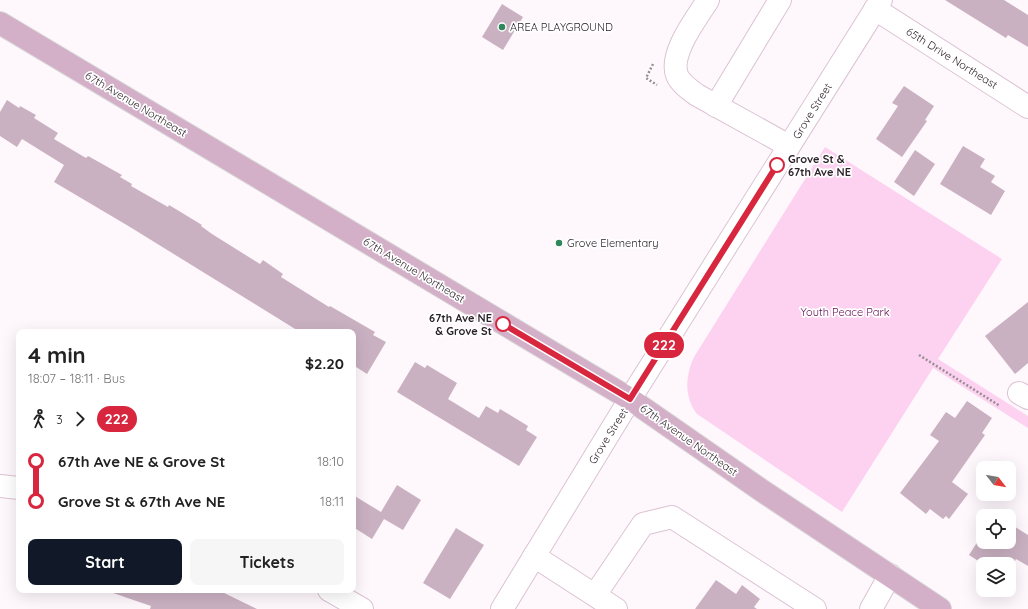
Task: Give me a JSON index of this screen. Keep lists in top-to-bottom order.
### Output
{
  "streets": {
    "main road": ["67th Avenue Northeast"],
    "street": ["65th Drive Northeast", "Grove Street"]
  },
  "crossings": [
    ["65th Drive Northeast", "Grove Street"],
    ["67th Avenue Northeast", "Grove Street"]
  ],
  "parks": ["Youth Peace Park"],
  "places": [
    "AREA PLAYGROUND",
    "Grove St & 67th Ave NE",
    "Grove Elementary",
    "67th Ave NE & Grove St"
  ],
  "lines": ["bus line 222"],
  "north": "bottom right",
  "page": {
    "on_map": "222",
    "heading": ["4 min", "18:07 – 18:11 · Bus", "$2.20"],
    "legs": ["3", "222"],
    "list": [
      {
        "name": "67th Ave NE & Grove St",
        "value": "18:10"
      },
      {
        "name": "Grove St & 67th Ave NE",
        "value": "18:11"
      }
    ],
    "buttons": ["Start", "Tickets"]
  }
}
